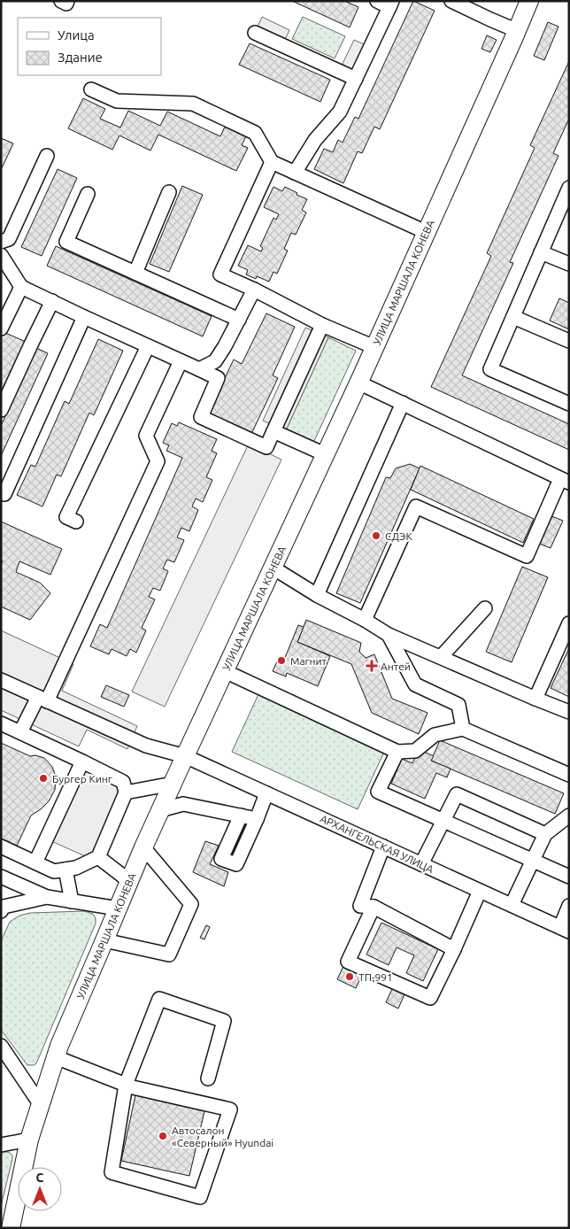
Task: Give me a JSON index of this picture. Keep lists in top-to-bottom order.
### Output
{
  "streets": {
    "main road": ["УЛИЦА МАРШАЛА КОНЕВА"],
    "street": ["АРХАНГЕЛЬСКАЯ УЛИЦА"]
  },
  "crossings": [
    ["УЛИЦА МАРШАЛА КОНЕВА", "АРХАНГЕЛЬСКАЯ УЛИЦА"]
  ],
  "places": {
    "other": [
      "СДЭК",
      "Магнит",
      "Бургер Кинг",
      "ТП-991",
      "Автосалон «Северный» Hyundai"
    ],
    "health": ["Антей"]
  },
  "legend": ["Улица", "Здание"],
  "north": "top"
}
